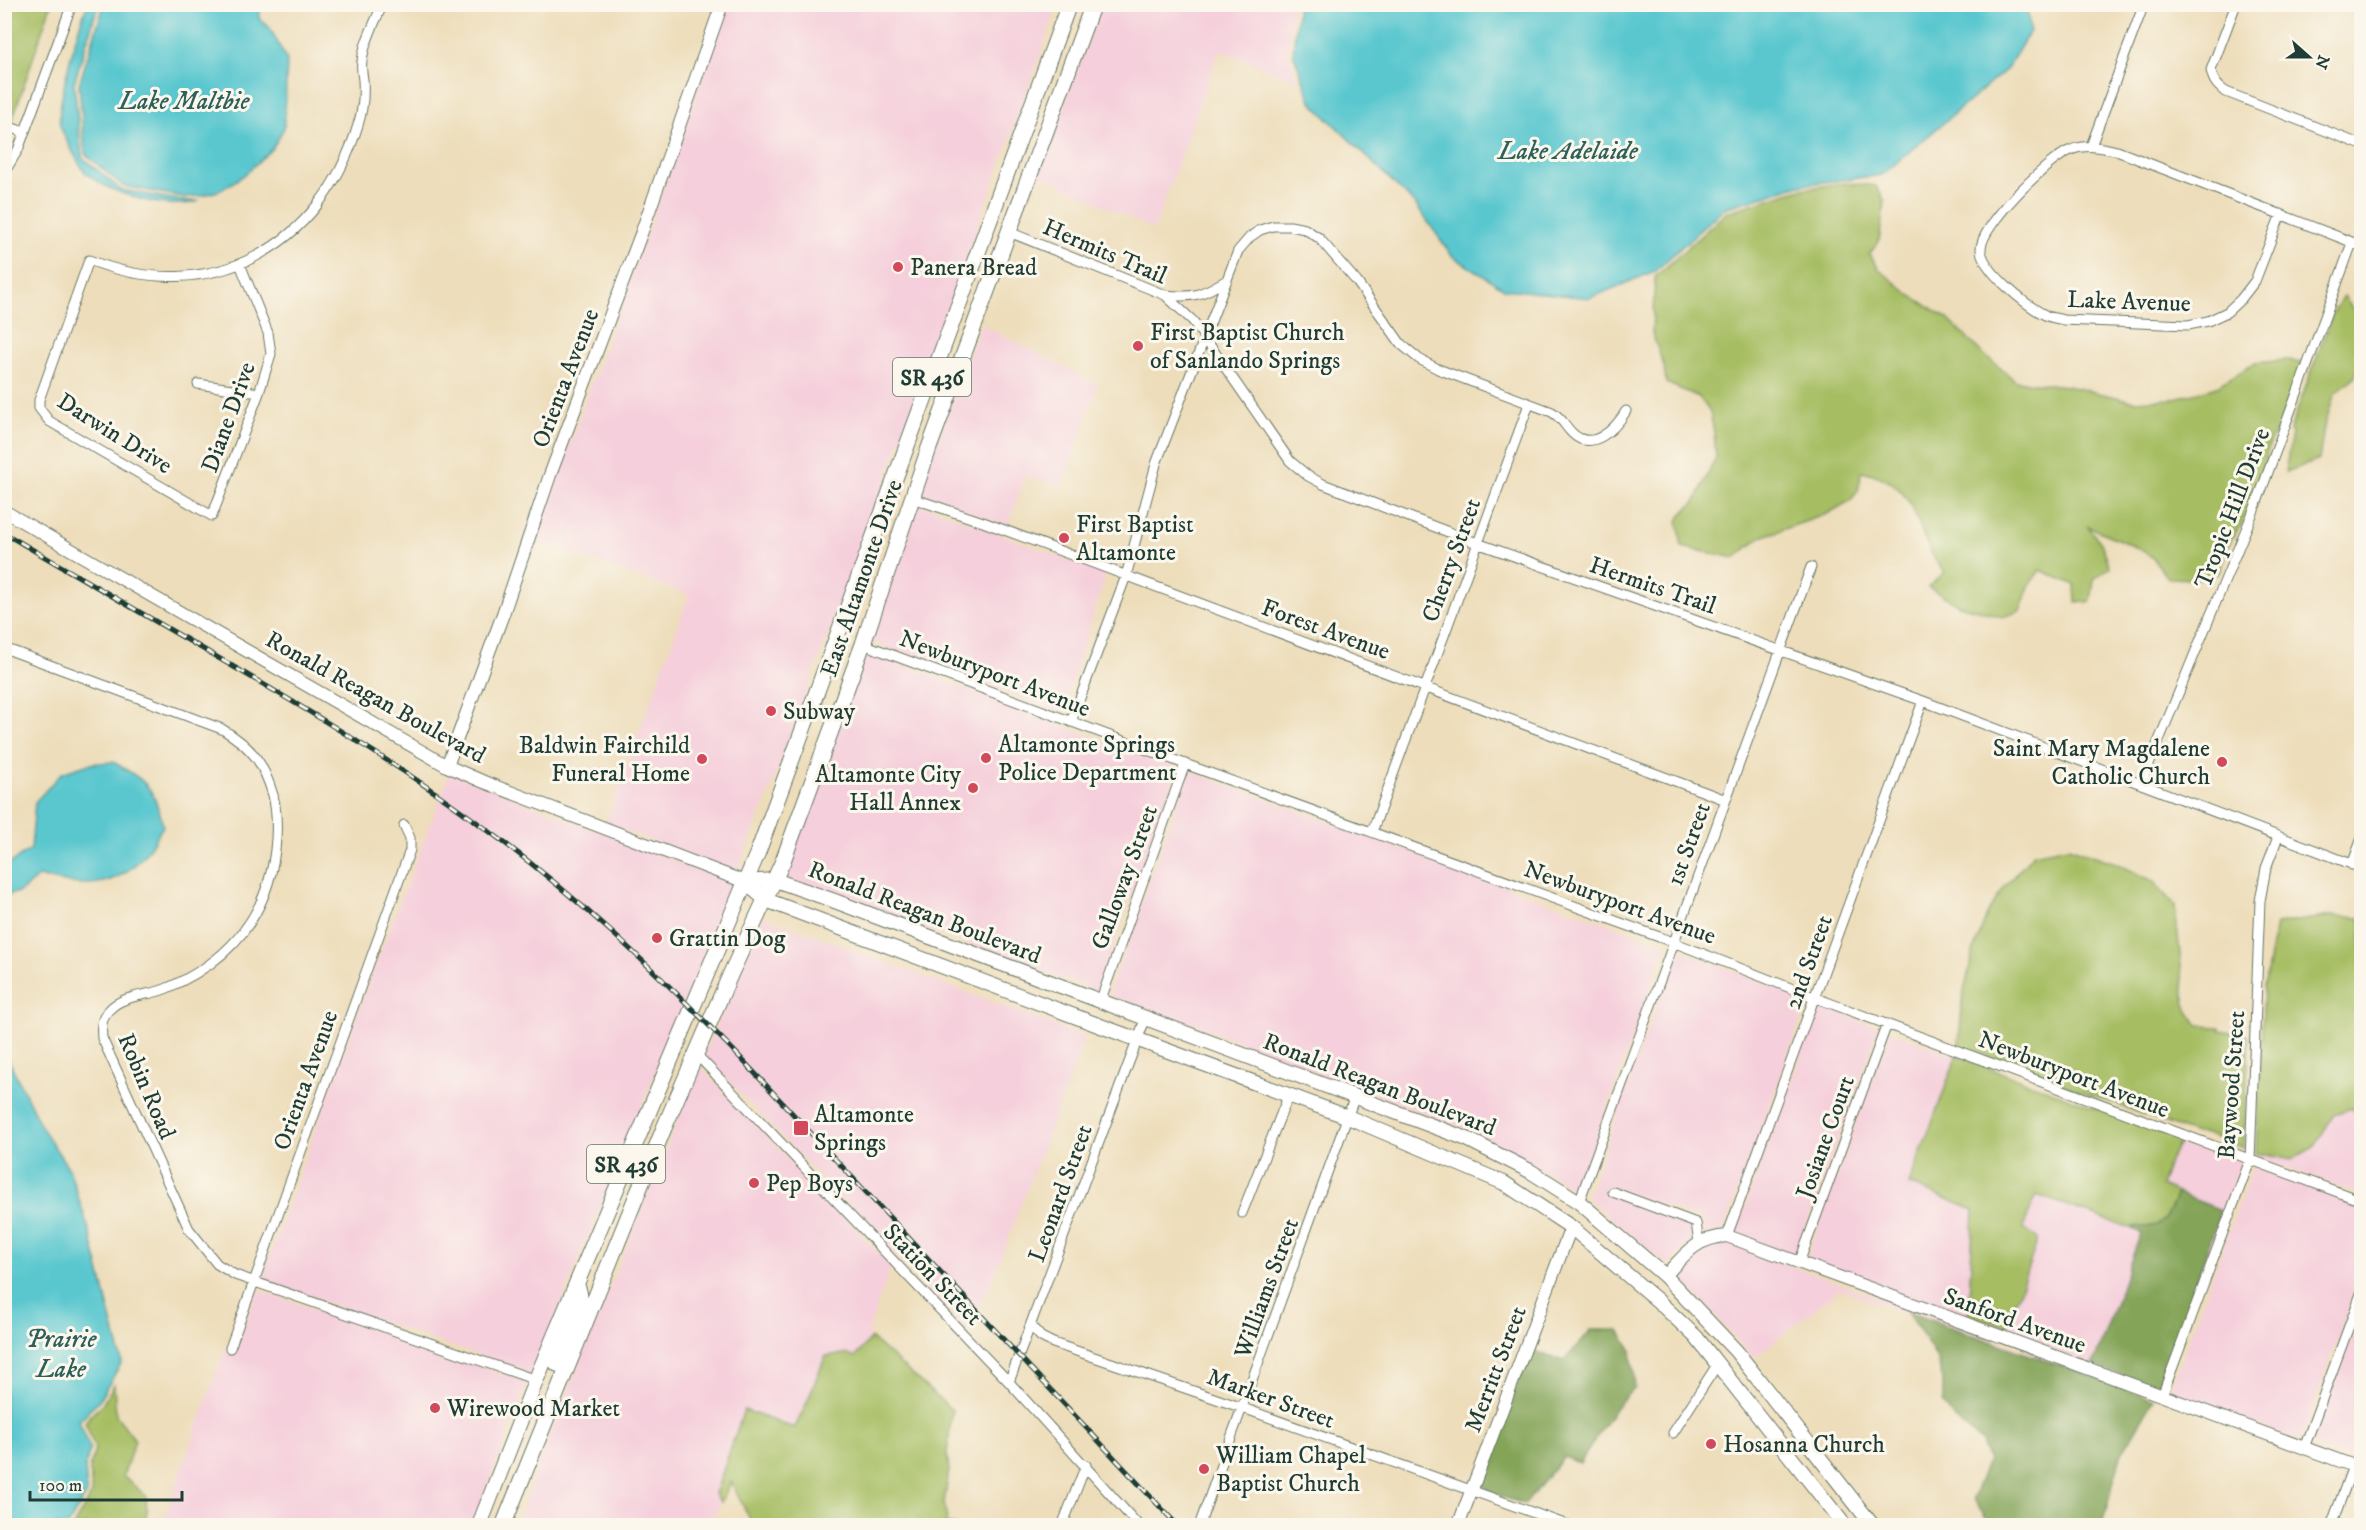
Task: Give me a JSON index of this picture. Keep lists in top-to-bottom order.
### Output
{
  "streets": {
    "main road": ["SR 436", "East Altamonte Drive", "Ronald Reagan Boulevard"],
    "street": [
      "Hermits Trail",
      "Lake Avenue",
      "Orienta Avenue",
      "Diane Drive",
      "Darwin Drive",
      "Tropic Hill Drive",
      "Cherry Street",
      "Forest Avenue",
      "Newburyport Avenue",
      "1st Street",
      "Galloway Street",
      "2nd Street",
      "Baywood Street",
      "Robin Road",
      "Josiane Court",
      "Leonard Street",
      "Station Street",
      "Williams Street",
      "Sanford Avenue",
      "Merritt Street",
      "Marker Street"
    ]
  },
  "crossings": [
    ["Hermits Trail", "Tropic Hill Drive"],
    ["Hermits Trail", "Cherry Street"],
    ["Hermits Trail", "East Altamonte Drive"],
    ["Hermits Trail", "1st Street"],
    ["Hermits Trail", "2nd Street"],
    ["Hermits Trail", "Baywood Street"],
    ["Lake Avenue", "Tropic Hill Drive"],
    ["Orienta Avenue", "Ronald Reagan Boulevard"],
    ["Orienta Avenue", "Robin Road"],
    ["Diane Drive", "Darwin Drive"],
    ["Cherry Street", "Forest Avenue"],
    ["Cherry Street", "Newburyport Avenue"],
    ["East Altamonte Drive", "Forest Avenue"],
    ["East Altamonte Drive", "Newburyport Avenue"],
    ["East Altamonte Drive", "Ronald Reagan Boulevard"],
    ["East Altamonte Drive", "Robin Road"],
    ["East Altamonte Drive", "Station Street"],
    ["Forest Avenue", "1st Street"],
    ["Newburyport Avenue", "1st Street"],
    ["Newburyport Avenue", "Galloway Street"],
    ["Newburyport Avenue", "2nd Street"],
    ["Newburyport Avenue", "Baywood Street"],
    ["Newburyport Avenue", "Josiane Court"],
    ["Ronald Reagan Boulevard", "1st Street"],
    ["Ronald Reagan Boulevard", "Galloway Street"],
    ["Ronald Reagan Boulevard", "Leonard Street"],
    ["Ronald Reagan Boulevard", "Williams Street"],
    ["Ronald Reagan Boulevard", "Merritt Street"],
    ["2nd Street", "Sanford Avenue"],
    ["Baywood Street", "Sanford Avenue"],
    ["Josiane Court", "Sanford Avenue"],
    ["Leonard Street", "Station Street"],
    ["Leonard Street", "Marker Street"],
    ["Williams Street", "Marker Street"],
    ["Merritt Street", "Marker Street"]
  ],
  "water": ["Lake Maltbie", "Lake Adelaide", "Prairie Lake"],
  "places": {
    "other": [
      "Panera Bread",
      "First Baptist Church of Sanlando Springs",
      "First Baptist Altamonte",
      "Subway",
      "Altamonte Springs Police Department",
      "Baldwin Fairchild Funeral Home",
      "Saint Mary Magdalene Catholic Church",
      "Altamonte City Hall Annex",
      "Grattin Dog",
      "Pep Boys",
      "Wirewood Market",
      "Hosanna Church",
      "William Chapel Baptist Church"
    ],
    "transit": ["Altamonte Springs"]
  },
  "scale_bar": "100 m",
  "north": "right"
}
